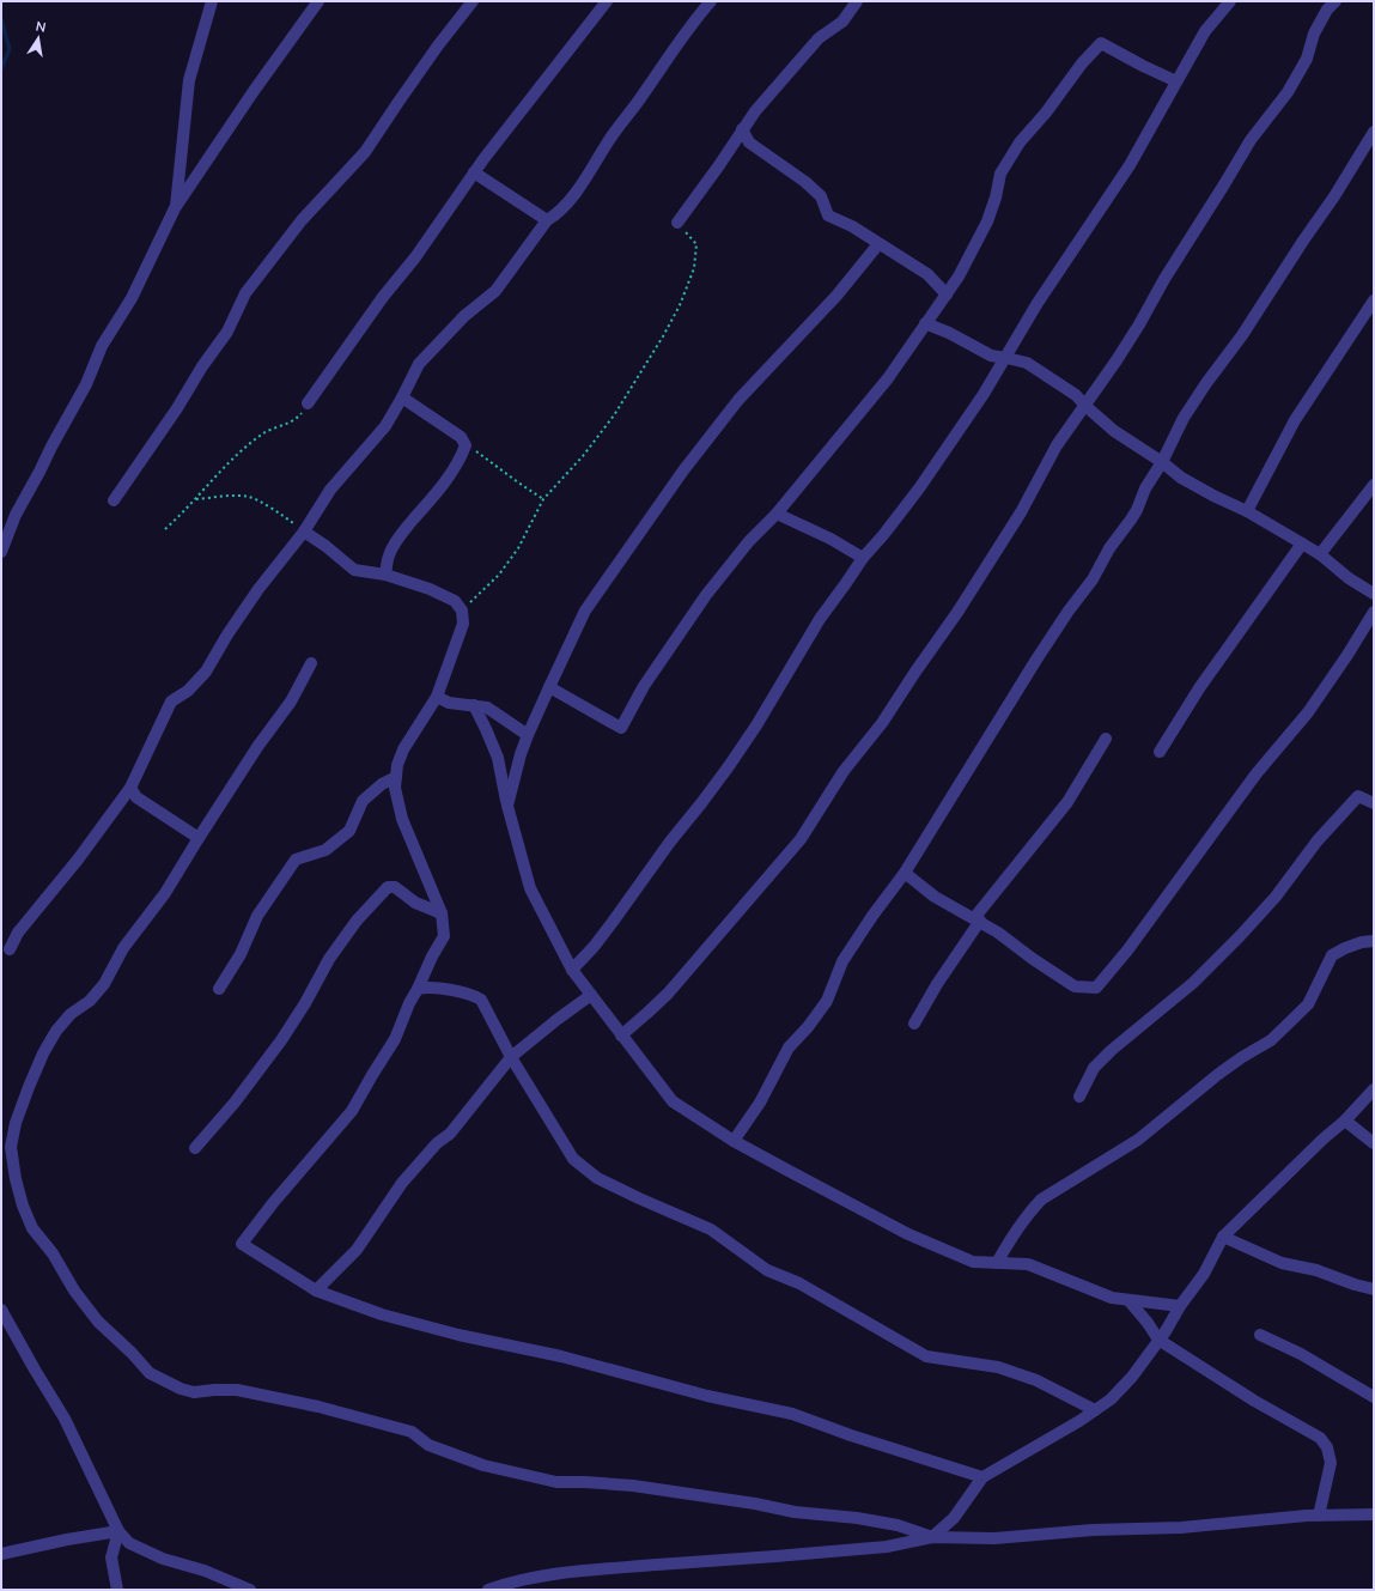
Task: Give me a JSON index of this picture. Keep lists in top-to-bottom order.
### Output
{
  "north": "top"
}
